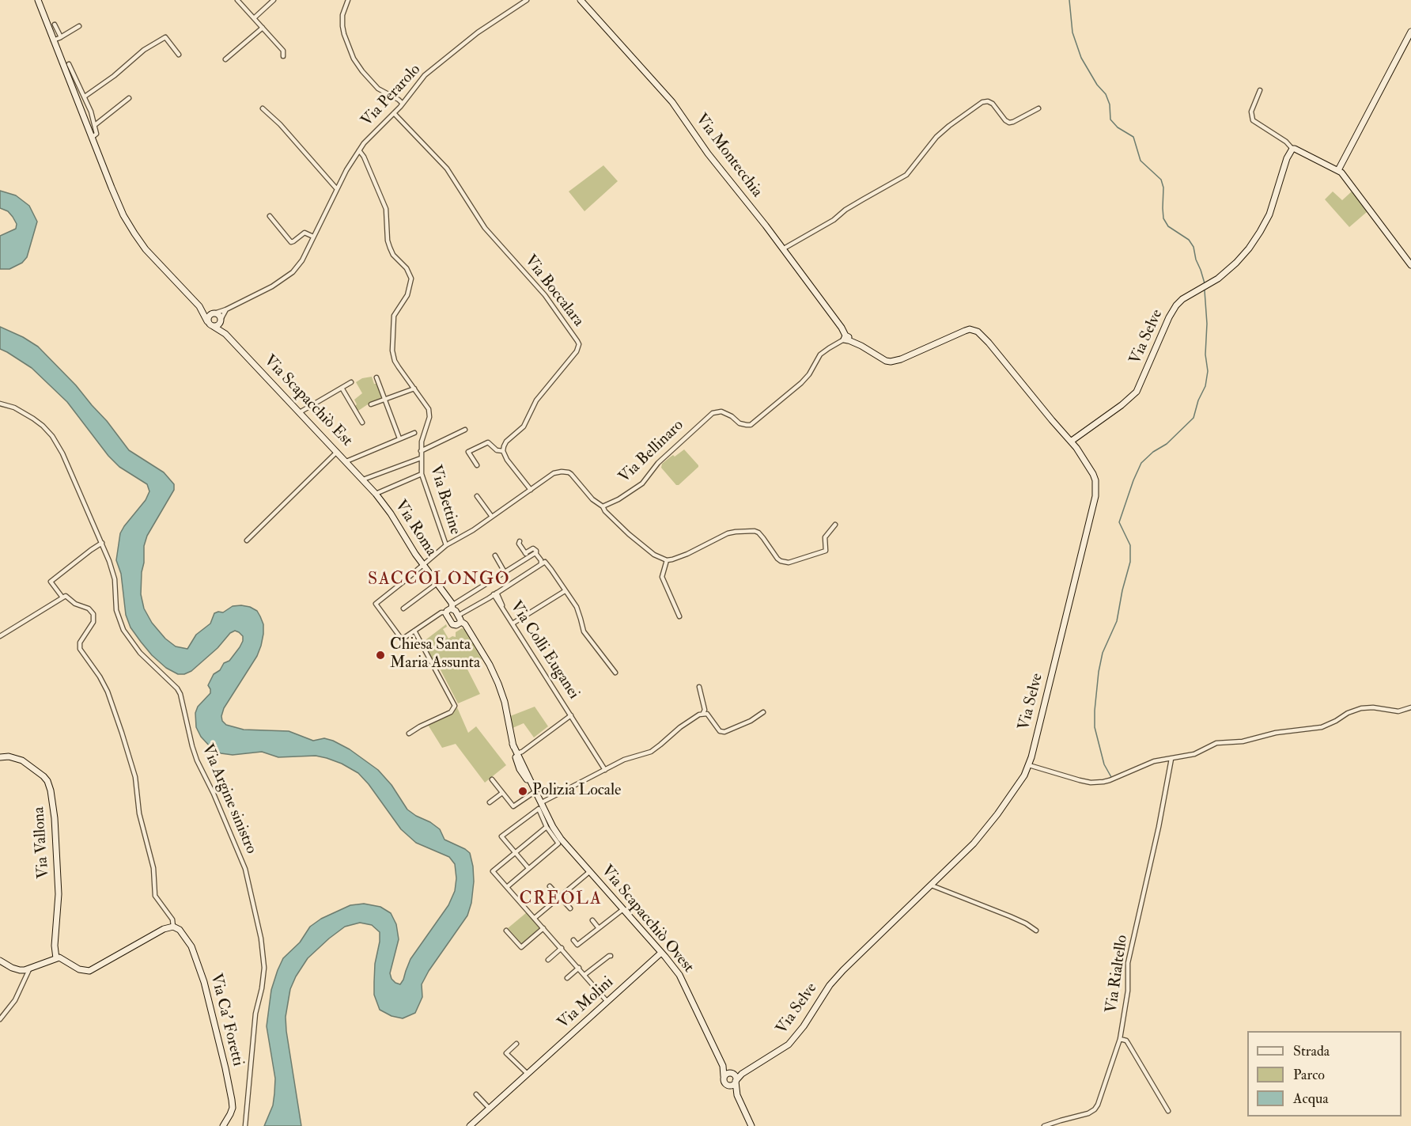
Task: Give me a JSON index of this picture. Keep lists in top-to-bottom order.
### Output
{
  "streets": {
    "street": [
      "Via Perarolo",
      "Via Montecchia",
      "Via Boccalara",
      "Via Selve",
      "Via Scapacchiò Est",
      "Via Bellinaro",
      "Via Bettine",
      "Via Roma",
      "Via Colli Euganei",
      "Via Argine sinistro",
      "Via Vallona",
      "Via Scapacchiò Ovest",
      "Via Rialtello",
      "Via Molini",
      "Via Ca' Foretti"
    ]
  },
  "crossings": [
    ["Via Perarolo", "Via Boccalara"],
    ["Via Perarolo", "Via Scapacchiò Est"],
    ["Via Perarolo", "Via Bettine"],
    ["Via Montecchia", "Via Bellinaro"],
    ["Via Selve", "Via Scapacchiò Ovest"],
    ["Via Scapacchiò Est", "Via Roma"],
    ["Via Roma", "Via Colli Euganei"],
    ["Via Scapacchiò Ovest", "Via Molini"]
  ],
  "districts": ["SACCOLONGO", "CREOLA"],
  "places": ["Chiesa Santa Maria Assunta", "Polizia Locale"],
  "legend": ["Strada", "Parco", "Acqua"]
}
